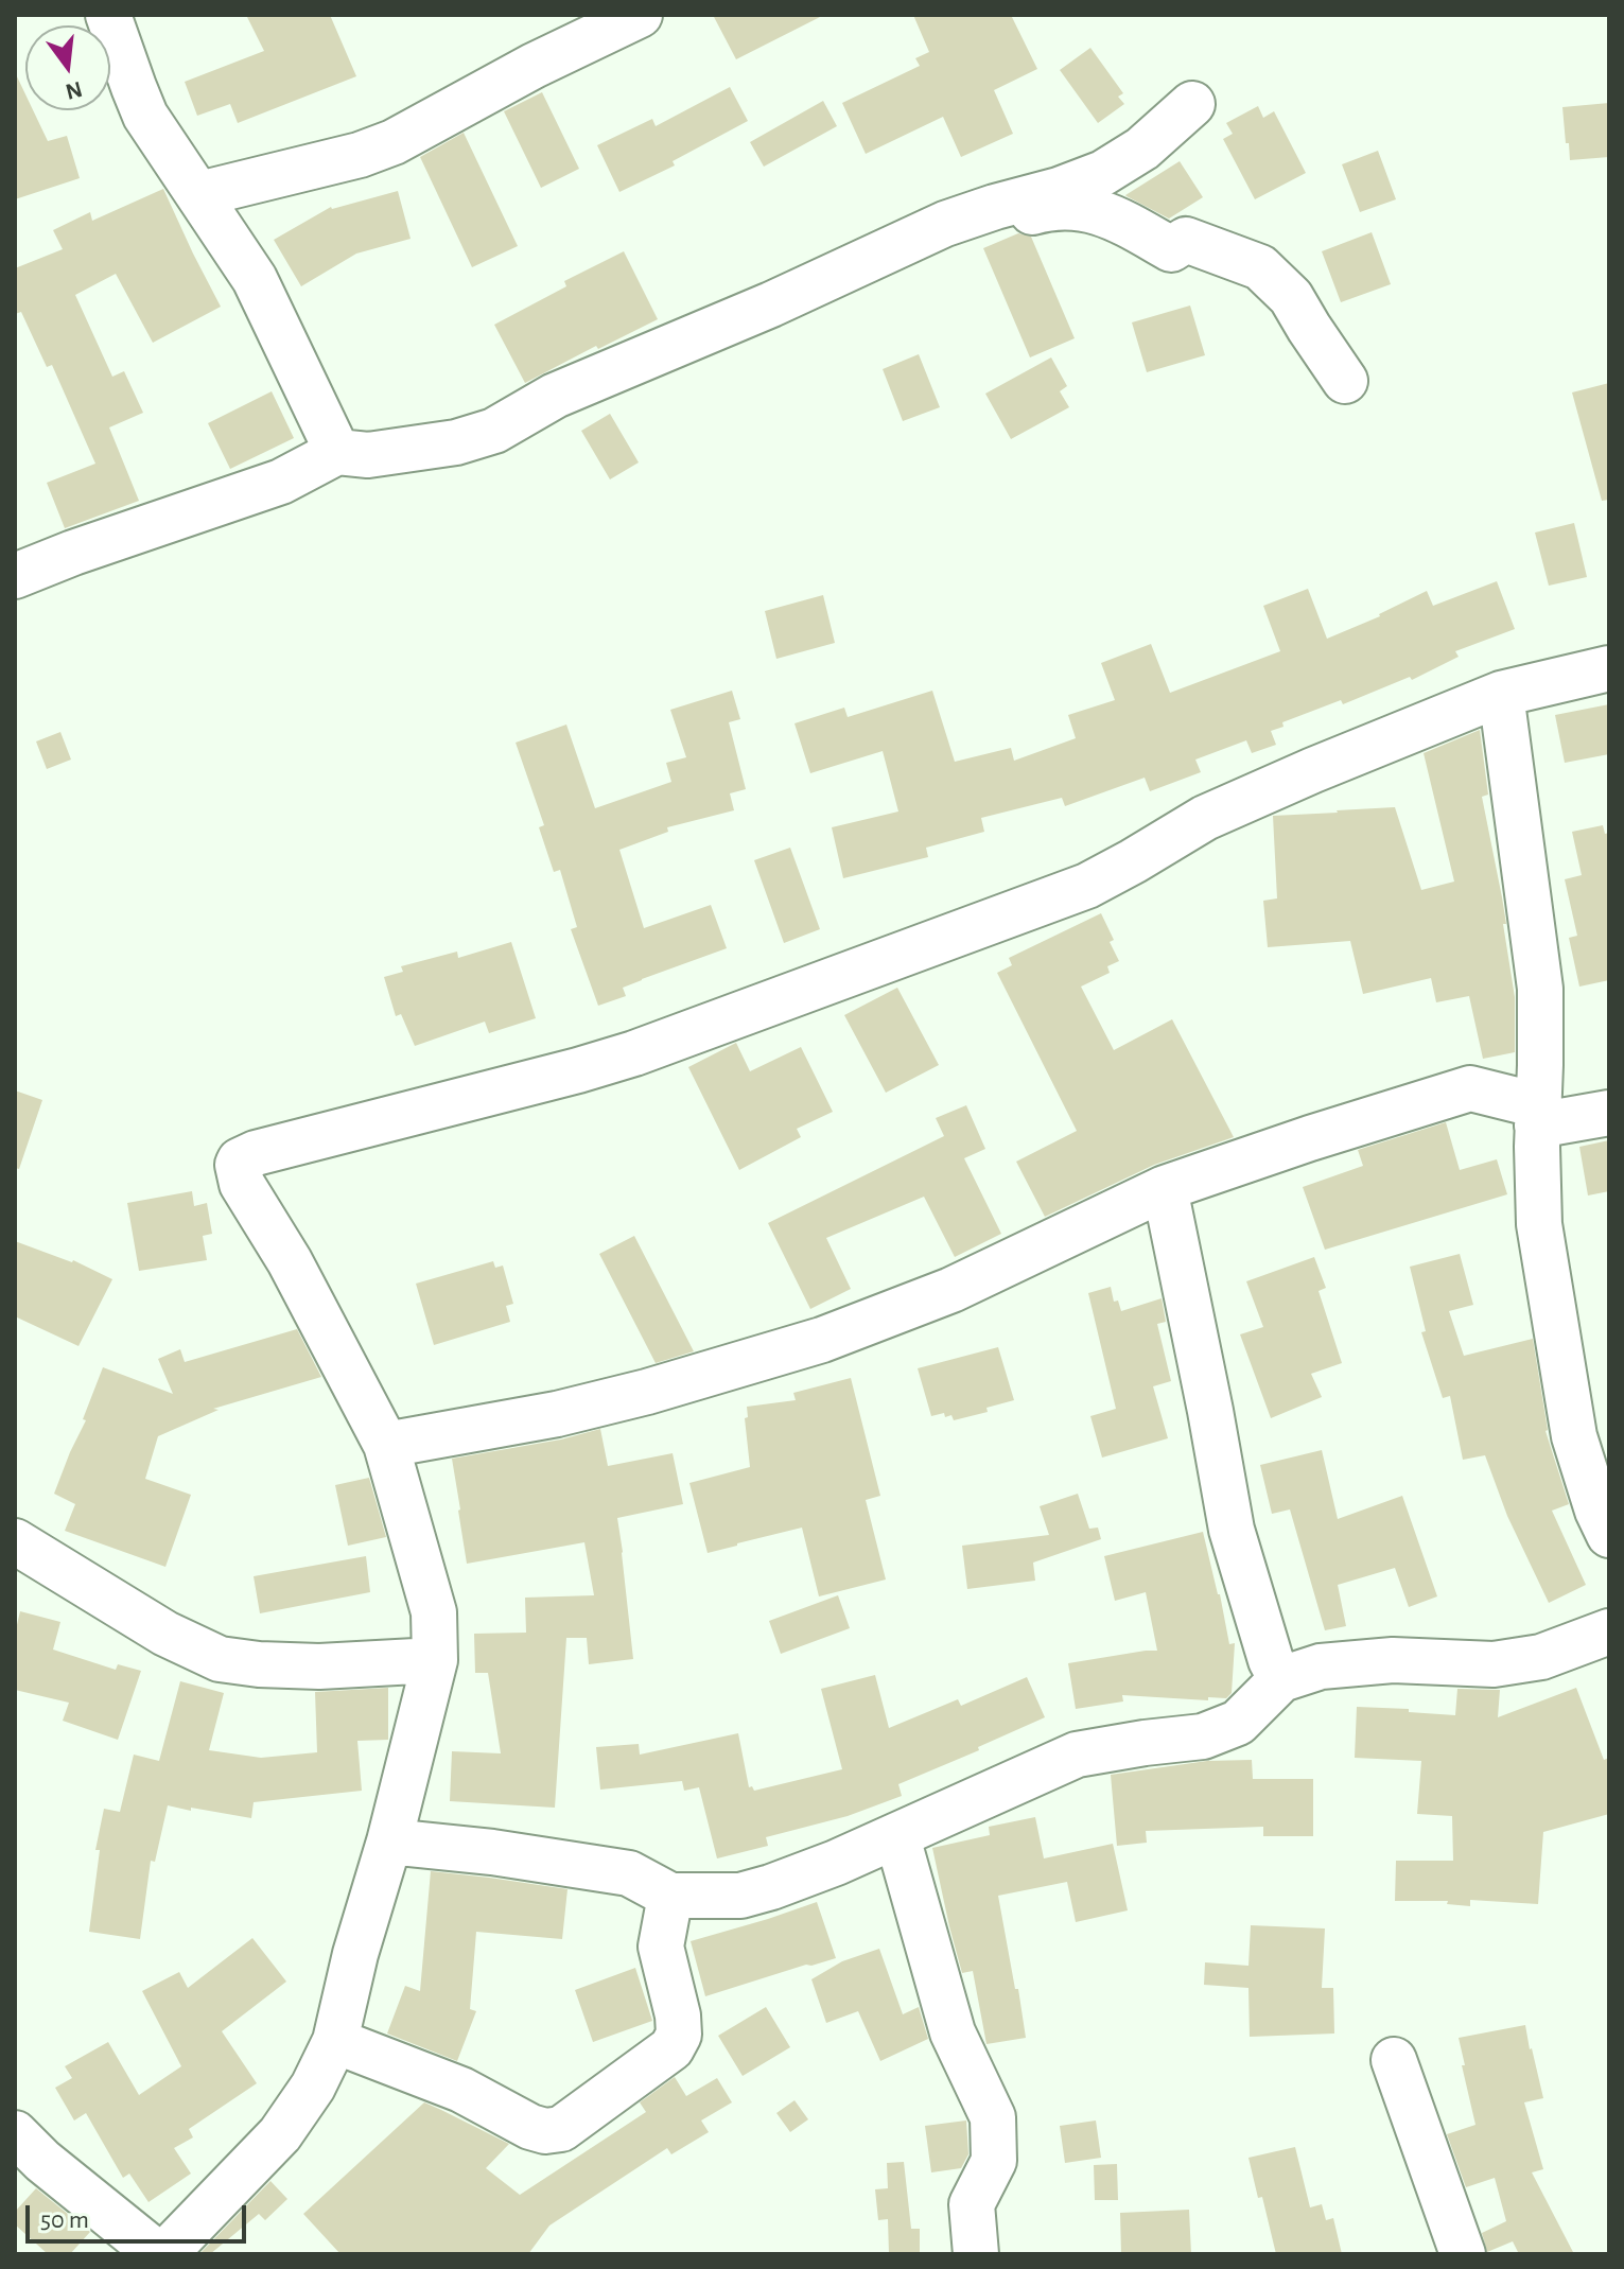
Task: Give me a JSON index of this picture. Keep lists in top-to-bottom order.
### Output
{
  "scale_bar": "50 m",
  "north": "bottom"
}
